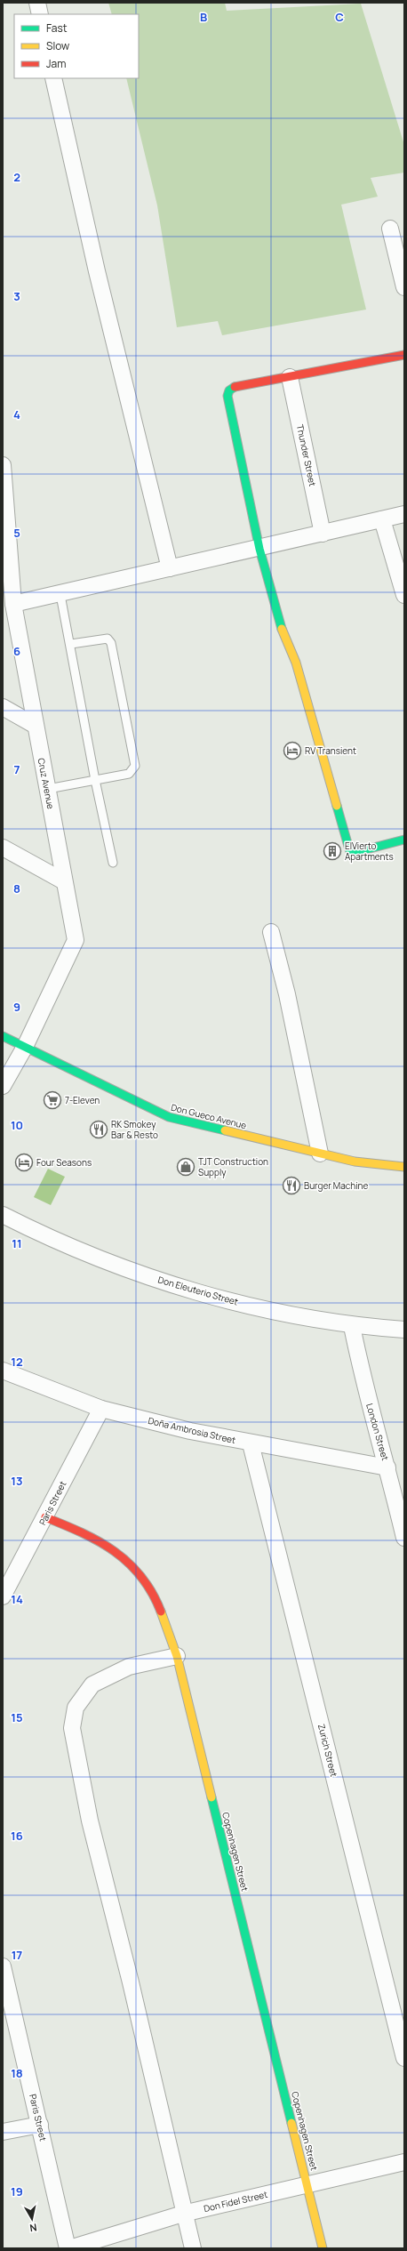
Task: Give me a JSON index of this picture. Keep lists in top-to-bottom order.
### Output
{
  "streets": {
    "street": [
      "Thunder Street",
      "Cruz Avenue",
      "Don Gueco Avenue",
      "Don Eleuterio Street",
      "Doña Ambrosia Street",
      "London Street",
      "Paris Street",
      "Zurich Street",
      "Copenhagen Street",
      "Don Fidel Street"
    ]
  },
  "crossings": [
    ["Cruz Avenue", "Don Gueco Avenue"],
    ["Don Eleuterio Street", "London Street"],
    ["Doña Ambrosia Street", "London Street"],
    ["Doña Ambrosia Street", "Paris Street"],
    ["Doña Ambrosia Street", "Zurich Street"],
    ["Paris Street", "Copenhagen Street"],
    ["Paris Street", "Don Fidel Street"],
    ["Copenhagen Street", "Don Fidel Street"]
  ],
  "places": {
    "hotel": ["RV Transient", "Four Seasons"],
    "building": ["ElVierto Apartments"],
    "supermarket": ["7-Eleven"],
    "restaurant": ["RK Smokey Bar & Resto", "Burger Machine"],
    "shop": ["TJT Construction Supply"]
  },
  "legend": ["Fast", "Slow", "Jam"],
  "north": "bottom",
  "grid": {
    "columns": ["B", "C"],
    "rows": [
      "2",
      "3",
      "4",
      "5",
      "6",
      "7",
      "8",
      "9",
      "10",
      "11",
      "12",
      "13",
      "14",
      "15",
      "16",
      "17",
      "18",
      "19"
    ]
  }
}
